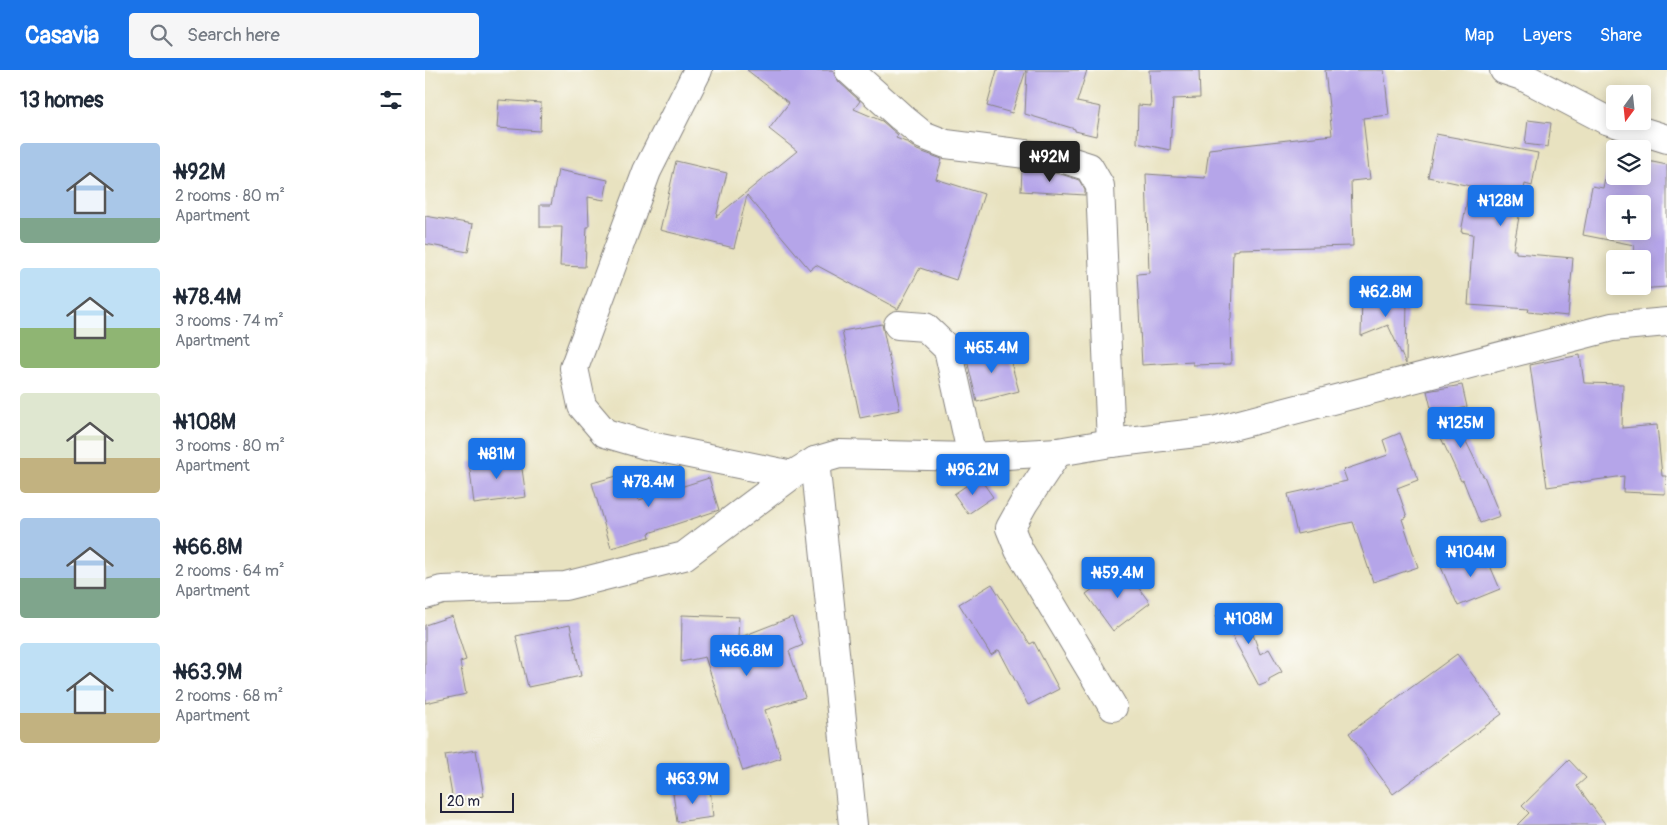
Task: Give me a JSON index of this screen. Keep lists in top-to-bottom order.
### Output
{
  "scale_bar": "20 m",
  "north": "bottom",
  "page": {
    "header": "Casavia",
    "search": "Search here",
    "nav": ["Map", "Layers", "Share"],
    "heading": "13 homes",
    "map_buttons": ["+", "−"],
    "list": [
      {
        "name": "₦92M",
        "note": "2 rooms · 80 m² · Apartment"
      },
      {
        "name": "₦78.4M",
        "note": "3 rooms · 74 m² · Apartment"
      },
      {
        "name": "₦108M",
        "note": "3 rooms · 80 m² · Apartment"
      },
      {
        "name": "₦66.8M",
        "note": "2 rooms · 64 m² · Apartment"
      },
      {
        "name": "₦63.9M",
        "note": "2 rooms · 68 m² · Apartment"
      }
    ],
    "price": [
      "₦92M",
      "₦128M",
      "₦62.8M",
      "₦65.4M",
      "₦125M",
      "₦81M",
      "₦96.2M",
      "₦78.4M",
      "₦104M",
      "₦59.4M",
      "₦108M",
      "₦66.8M",
      "₦63.9M"
    ],
    "scale": "20 m"
  }
}
